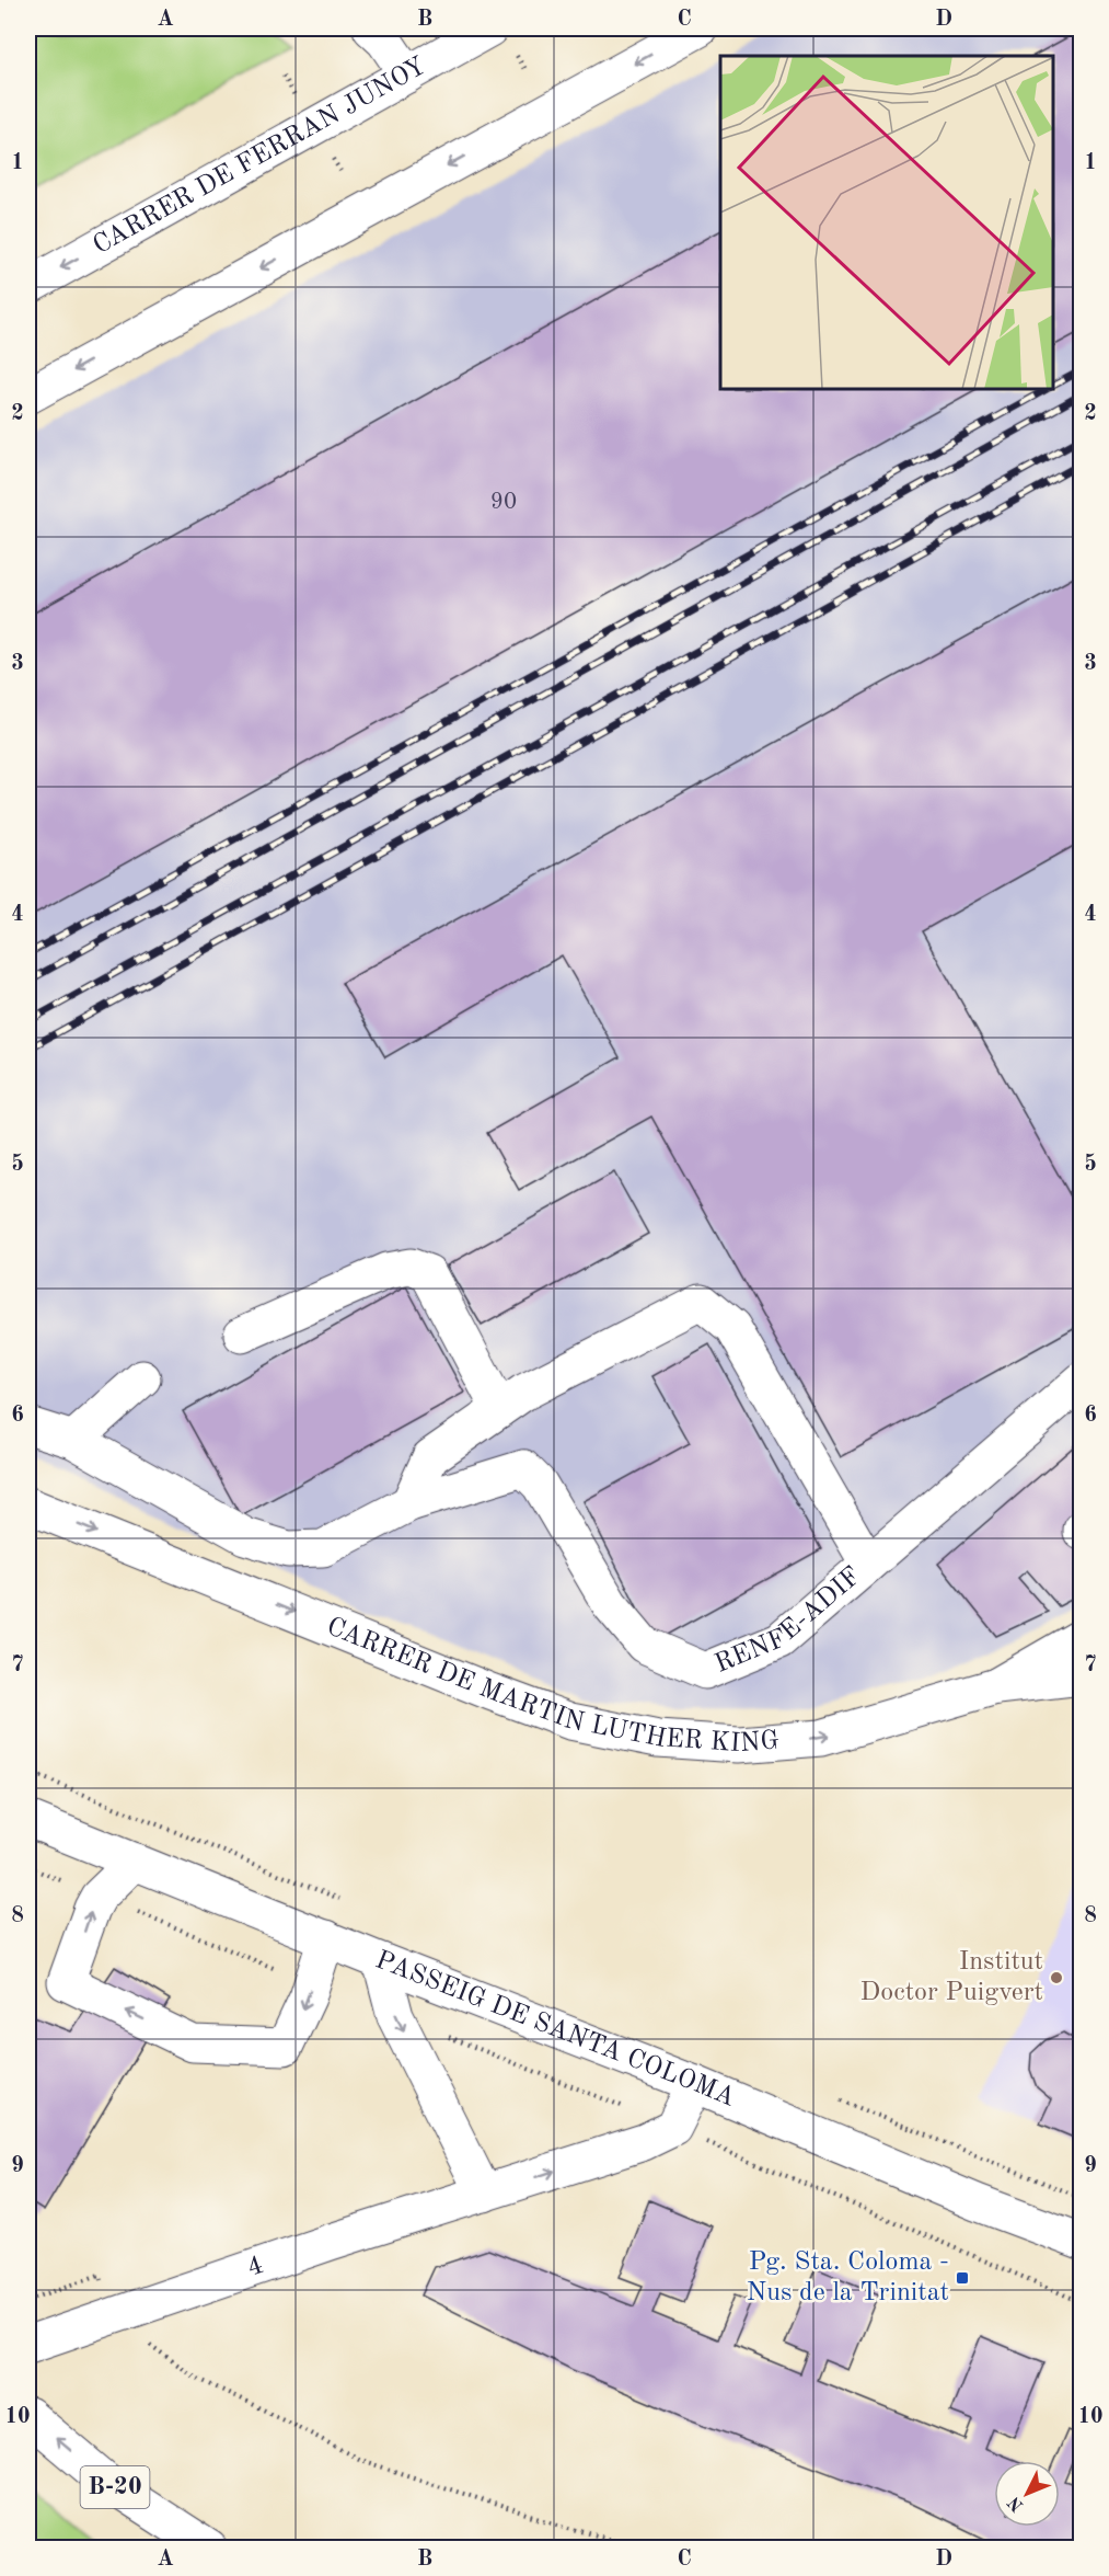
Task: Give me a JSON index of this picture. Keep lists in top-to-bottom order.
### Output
{
  "streets": {
    "main road": [
      "CARRER DE FERRAN JUNOY",
      "RENFE-ADIF",
      "CARRER DE MARTIN LUTHER KING",
      "PASSEIG DE SANTA COLOMA",
      "4",
      "B-20"
    ]
  },
  "crossings": [
    ["PASSEIG DE SANTA COLOMA", "4"]
  ],
  "places": {
    "other": ["Institut Doctor Puigvert"],
    "transit": ["Pg. Sta. Coloma - Nus de la Trinitat"]
  },
  "house_numbers": ["90"],
  "north": "bottom left",
  "grid": {
    "columns": [
      "A",
      "B",
      "C",
      "D"
    ],
    "rows": [
      "1",
      "2",
      "3",
      "4",
      "5",
      "6",
      "7",
      "8",
      "9",
      "10"
    ]
  }
}
